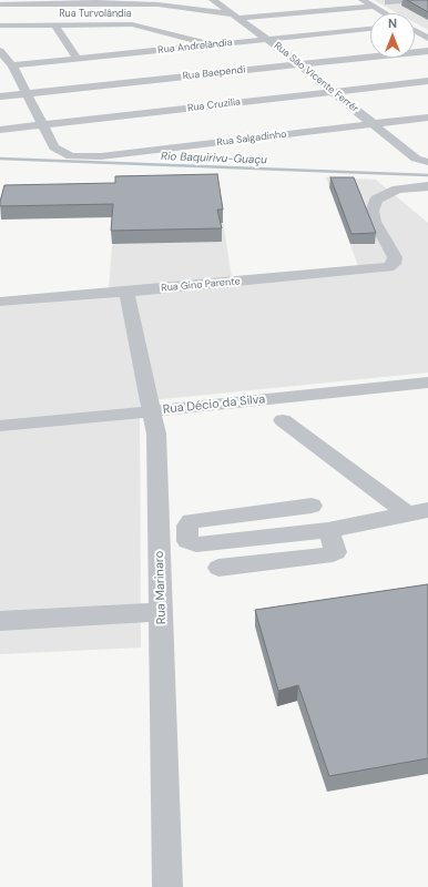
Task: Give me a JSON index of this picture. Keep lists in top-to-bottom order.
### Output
{
  "streets": {
    "street": [
      "Rua Turvolândia",
      "Rua Andrelândia",
      "Rua Baependi",
      "Rua São Vicente Ferrér",
      "Rua Cruzilia",
      "Rua Salgadinho",
      "Rua Gino Parente",
      "Rua Décio da Silva",
      "Rua Marinaro"
    ]
  },
  "crossings": [
    ["Rua Turvolândia", "Rua Andrelândia"],
    ["Rua Andrelândia", "Rua São Vicente Ferrér"],
    ["Rua Baependi", "Rua São Vicente Ferrér"],
    ["Rua São Vicente Ferrér", "Rua Cruzilia"],
    ["Rua São Vicente Ferrér", "Rua Salgadinho"],
    ["Rua Cruzilia", "Rua Salgadinho"],
    ["Rua Gino Parente", "Rua Marinaro"],
    ["Rua Décio da Silva", "Rua Marinaro"]
  ],
  "water": ["Rio Baquirivu-Guaçu"],
  "north": "top"
}
